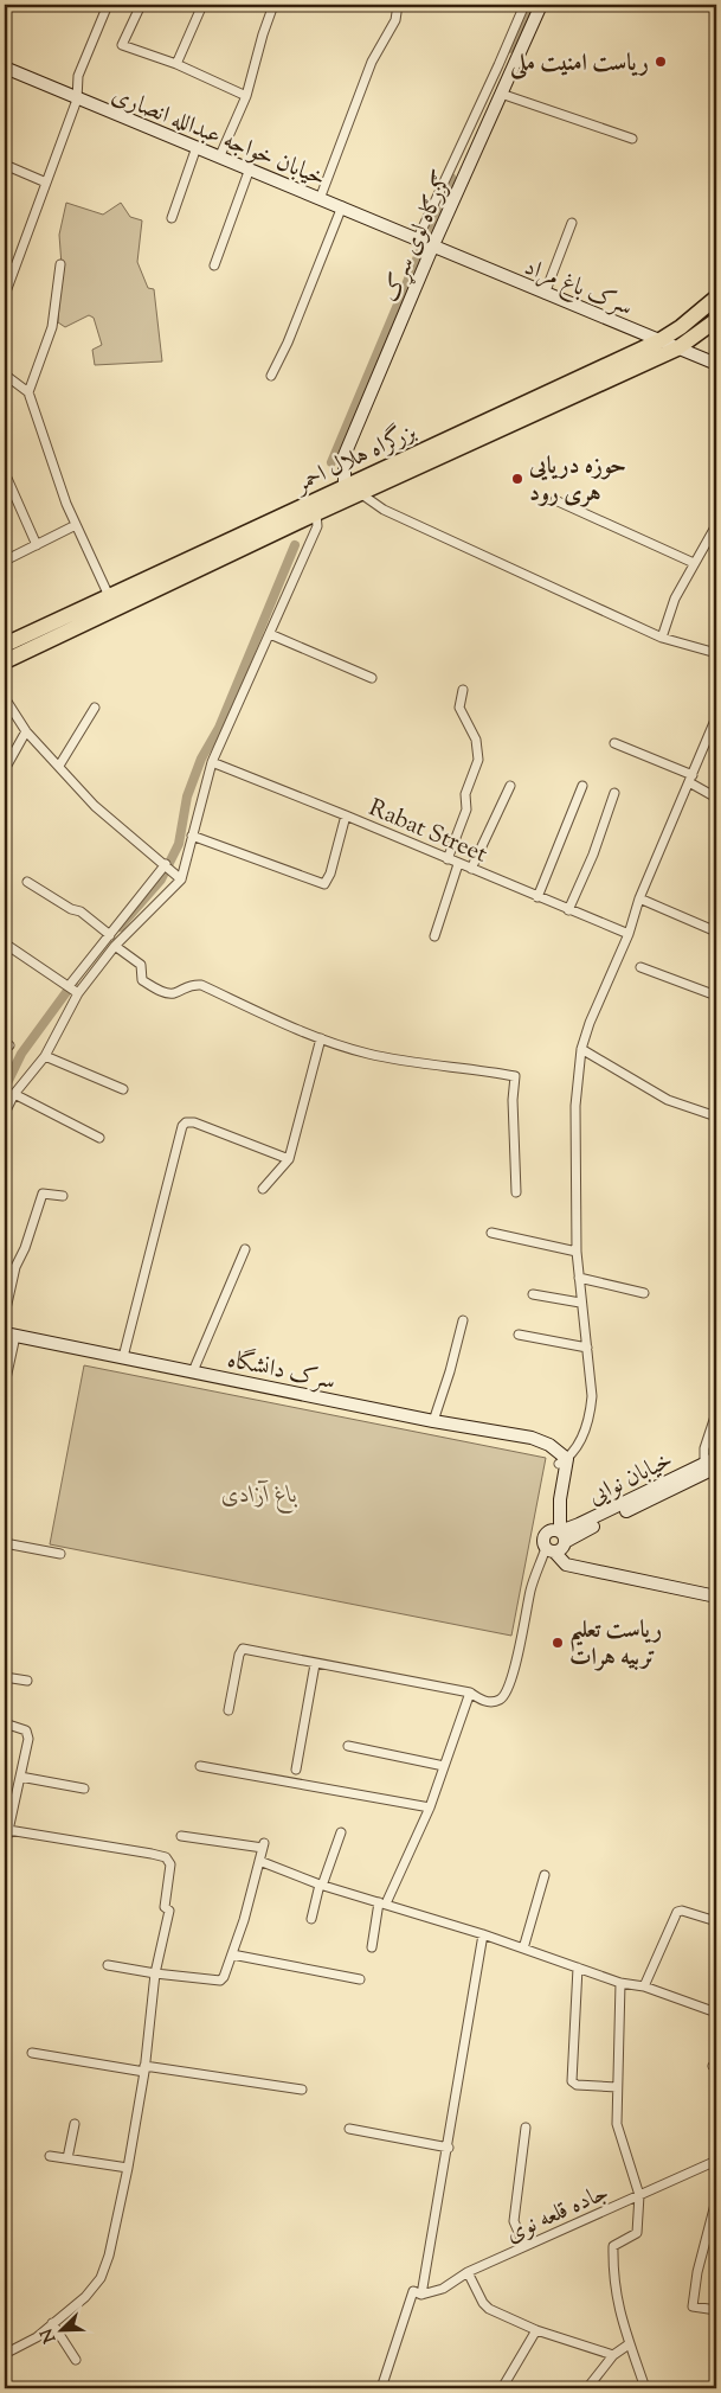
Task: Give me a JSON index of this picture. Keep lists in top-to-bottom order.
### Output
{
  "streets": {
    "highway": ["بزرگراه هلال احمر"],
    "street": [
      "خیابان خواجه عبدالله انصاری",
      "ګزرګاه لوی سړک",
      "سرک باغ مراد",
      "Rabat Street",
      "سرک دانشگاه",
      "خیابان نوایی",
      "جاده قلعه نوی"
    ]
  },
  "crossings": [
    ["خیابان خواجه عبدالله انصاری", "ګزرګاه لوی سړک"],
    ["خیابان خواجه عبدالله انصاری", "سرک باغ مراد"],
    ["ګزرګاه لوی سړک", "سرک باغ مراد"],
    ["ګزرګاه لوی سړک", "بزرگراه هلال احمر"],
    ["سرک باغ مراد", "بزرگراه هلال احمر"]
  ],
  "parks": ["باغ آزادی"],
  "places": ["ریاست امنیت ملی", "حوزه دریایی هری رود", "ریاست تعلیم تربیه هرات"],
  "north": "bottom left"
}
